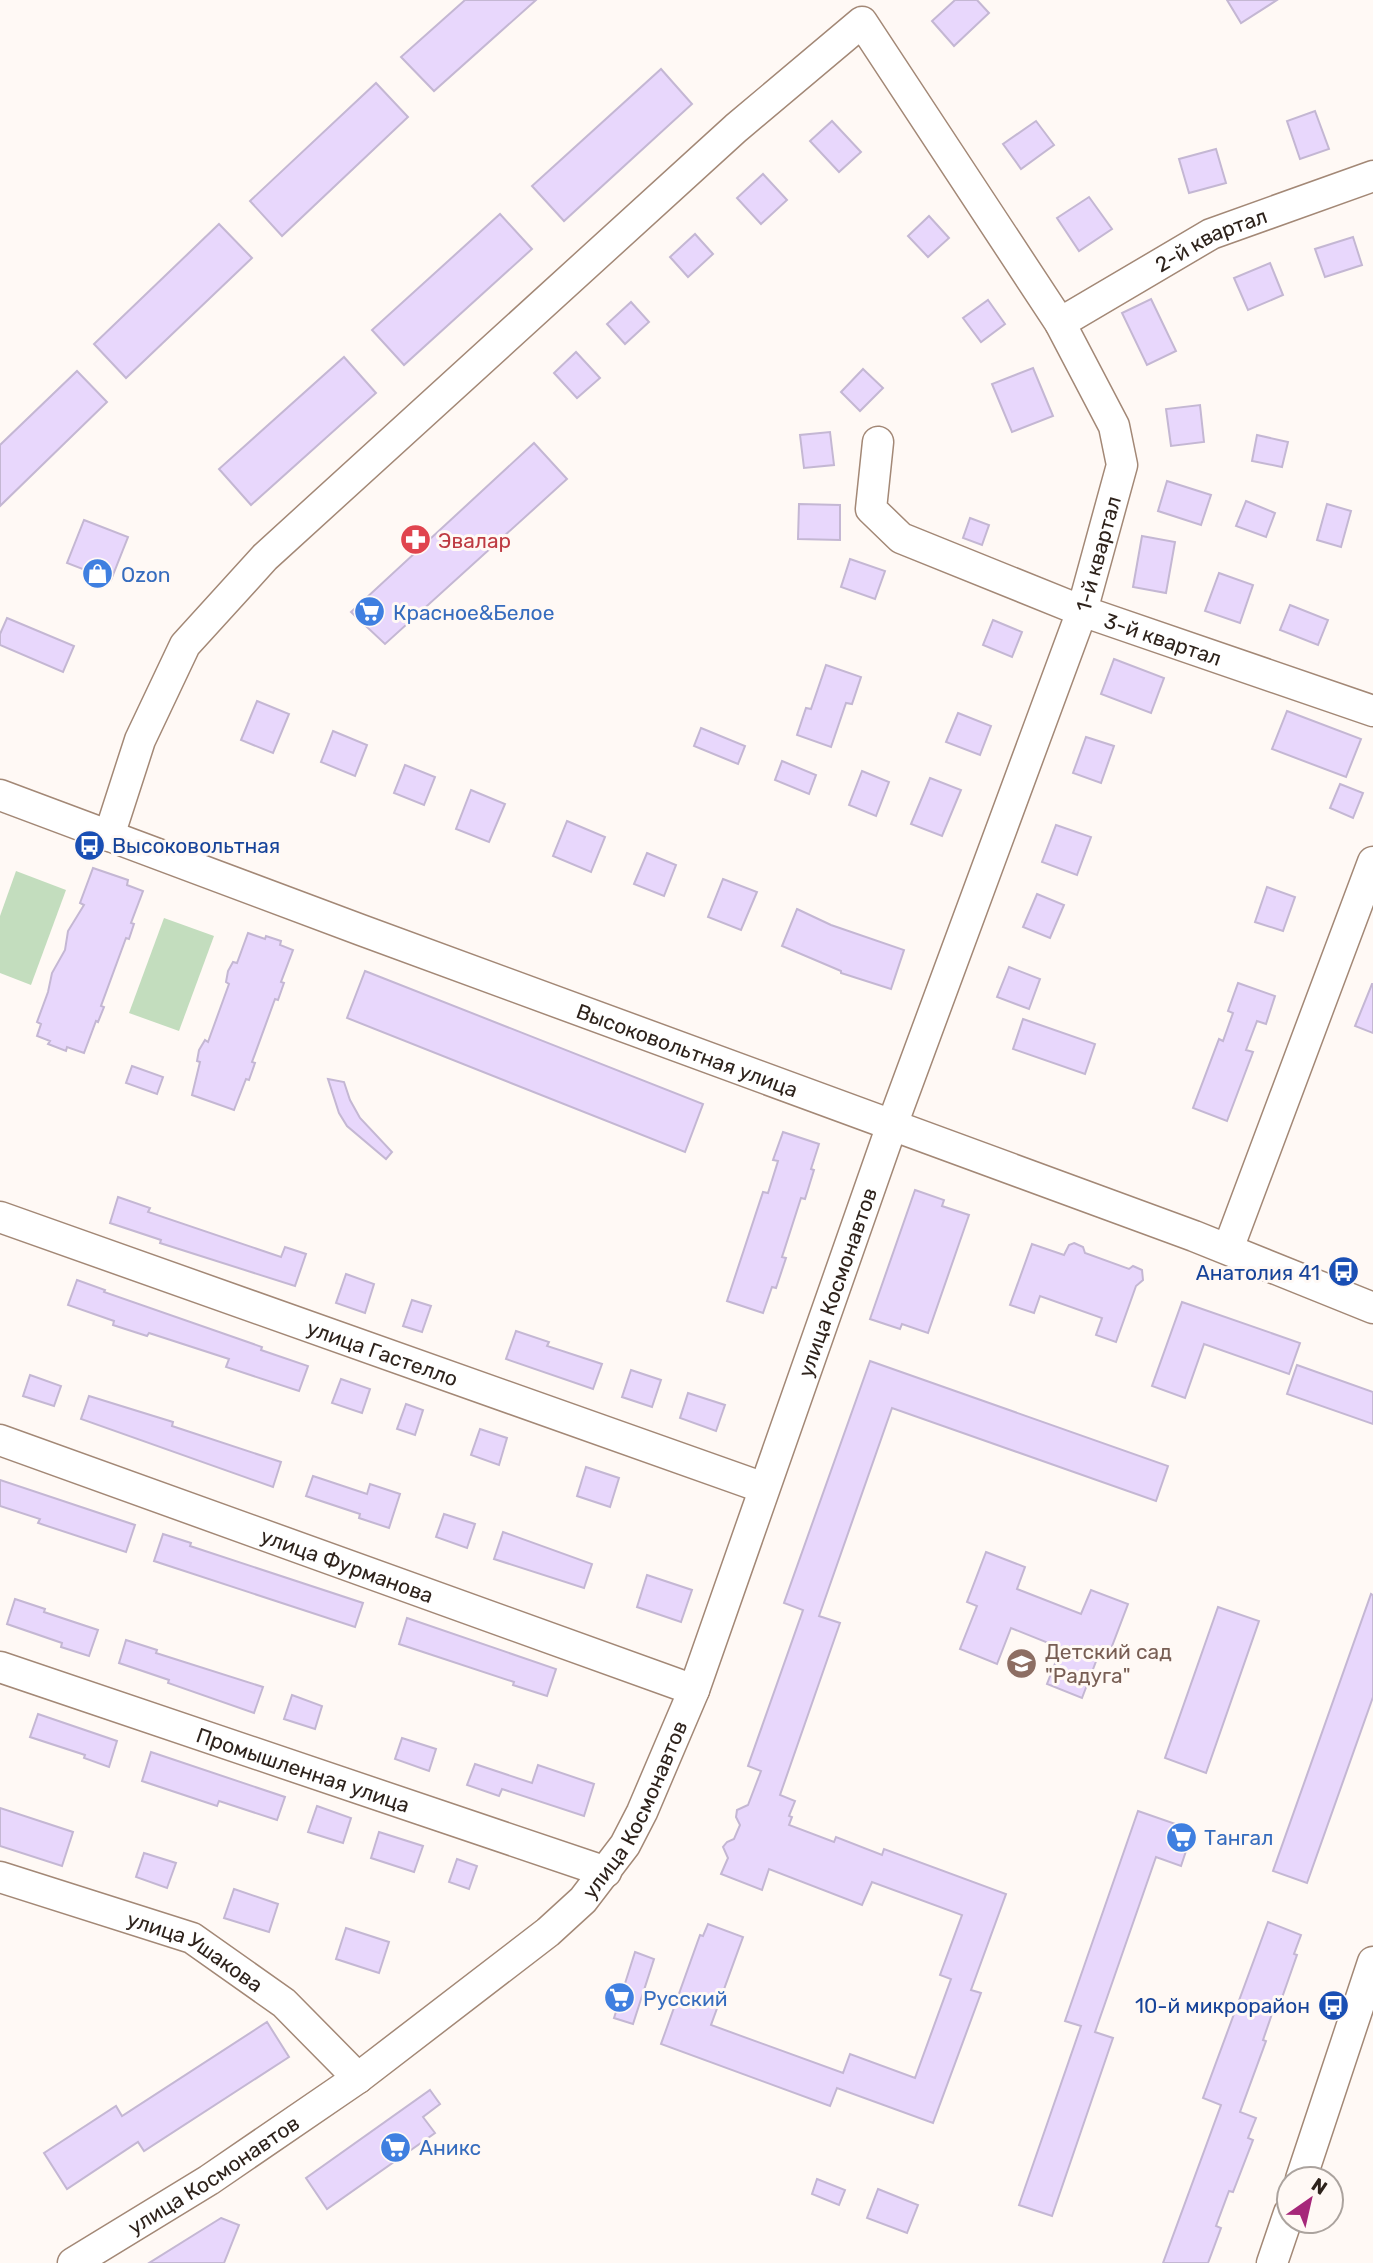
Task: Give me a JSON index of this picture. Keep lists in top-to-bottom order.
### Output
{
  "streets": {
    "street": [
      "2-й квартал",
      "1-й квартал",
      "3-й квартал",
      "Высоковольтная улица",
      "улица Космонавтов",
      "улица Гастелло",
      "улица Фурманова",
      "Промышленная улица",
      "улица Ушакова"
    ]
  },
  "crossings": [
    ["2-й квартал", "1-й квартал"],
    ["1-й квартал", "3-й квартал"],
    ["1-й квартал", "Высоковольтная улица"],
    ["1-й квартал", "улица Космонавтов"],
    ["Высоковольтная улица", "улица Космонавтов"],
    ["улица Космонавтов", "улица Гастелло"],
    ["улица Космонавтов", "улица Фурманова"],
    ["улица Космонавтов", "Промышленная улица"],
    ["улица Космонавтов", "улица Ушакова"]
  ],
  "places": {
    "pharmacy": ["Эвалар"],
    "shop": ["Ozon"],
    "supermarket": [
      "Красное&Белое",
      "Тангал",
      "Русский",
      "Аникс"
    ],
    "bus stop": ["Высоковольтная", "Анатолия 41", "10-й микрорайон"],
    "school or university": ["Детский сад \"Радуга\""]
  },
  "north": "top right"
}
